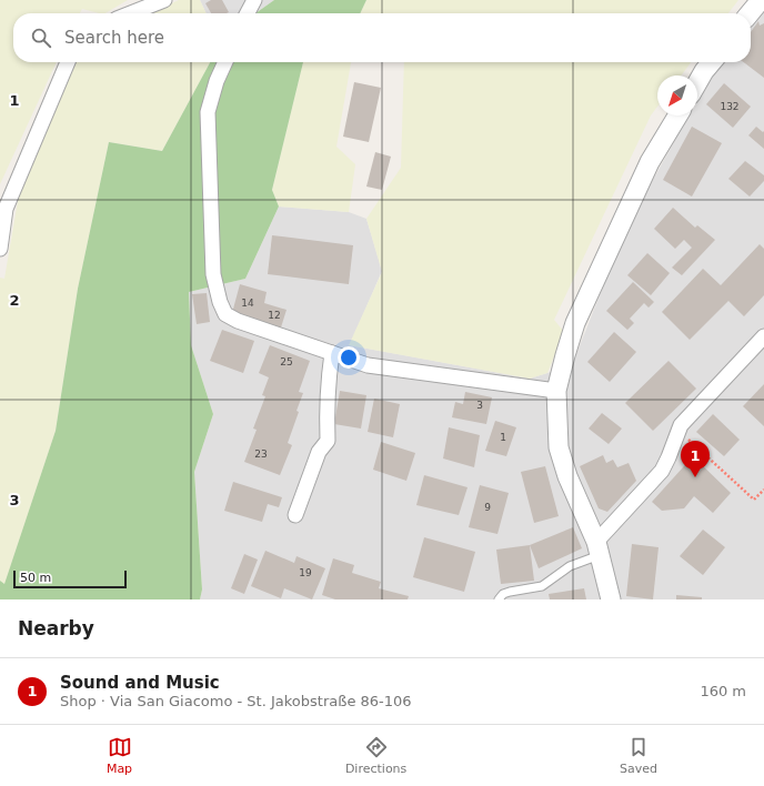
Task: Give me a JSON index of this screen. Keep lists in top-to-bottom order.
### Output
{
  "house_numbers": [
    "132",
    "14",
    "12",
    "25",
    "3",
    "1",
    "23",
    "9",
    "19"
  ],
  "scale_bar": "50 m",
  "north": "bottom left",
  "page": {
    "search": "Search here",
    "pins": "1",
    "scale": "50 m",
    "heading": "Nearby",
    "list": [
      {
        "mark": "1",
        "name": "Sound and Music",
        "note": "Shop · Via San Giacomo - St. Jakobstraße 86-106",
        "value": "160 m"
      }
    ],
    "nav": ["Map", "Directions", "Saved"]
  },
  "grid": {
    "rows": ["1", "2", "3"]
  }
}
